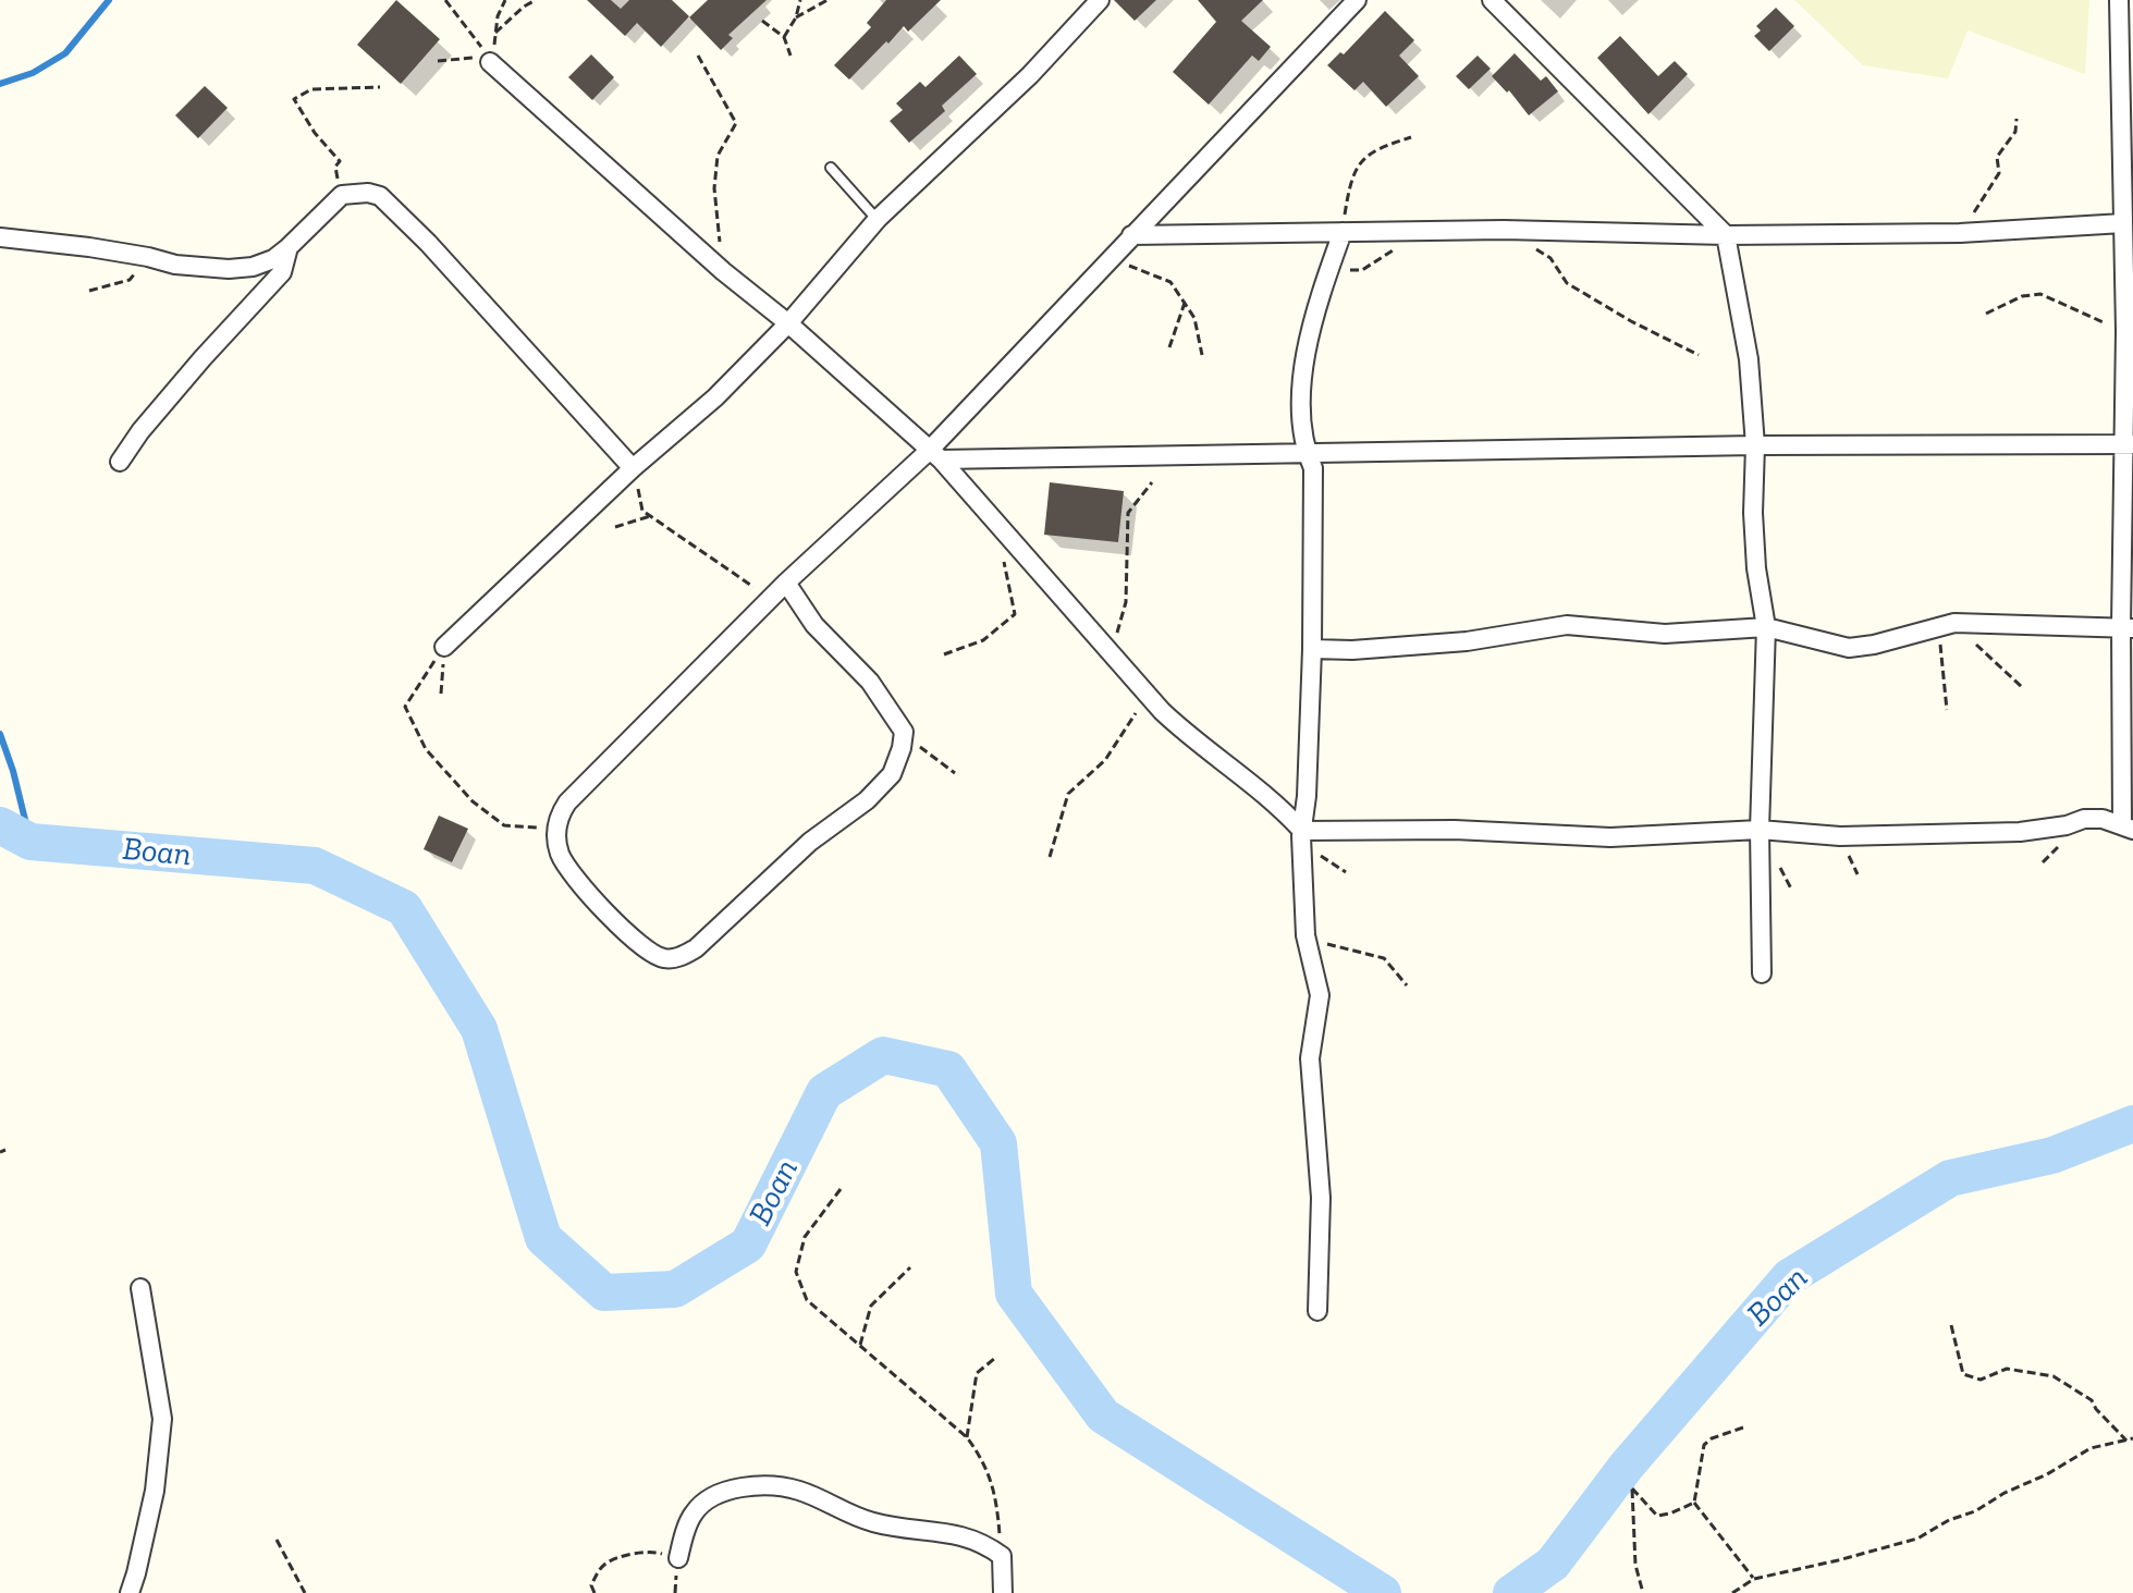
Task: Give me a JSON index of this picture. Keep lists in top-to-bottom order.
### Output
{
  "water": ["Boan"]
}
